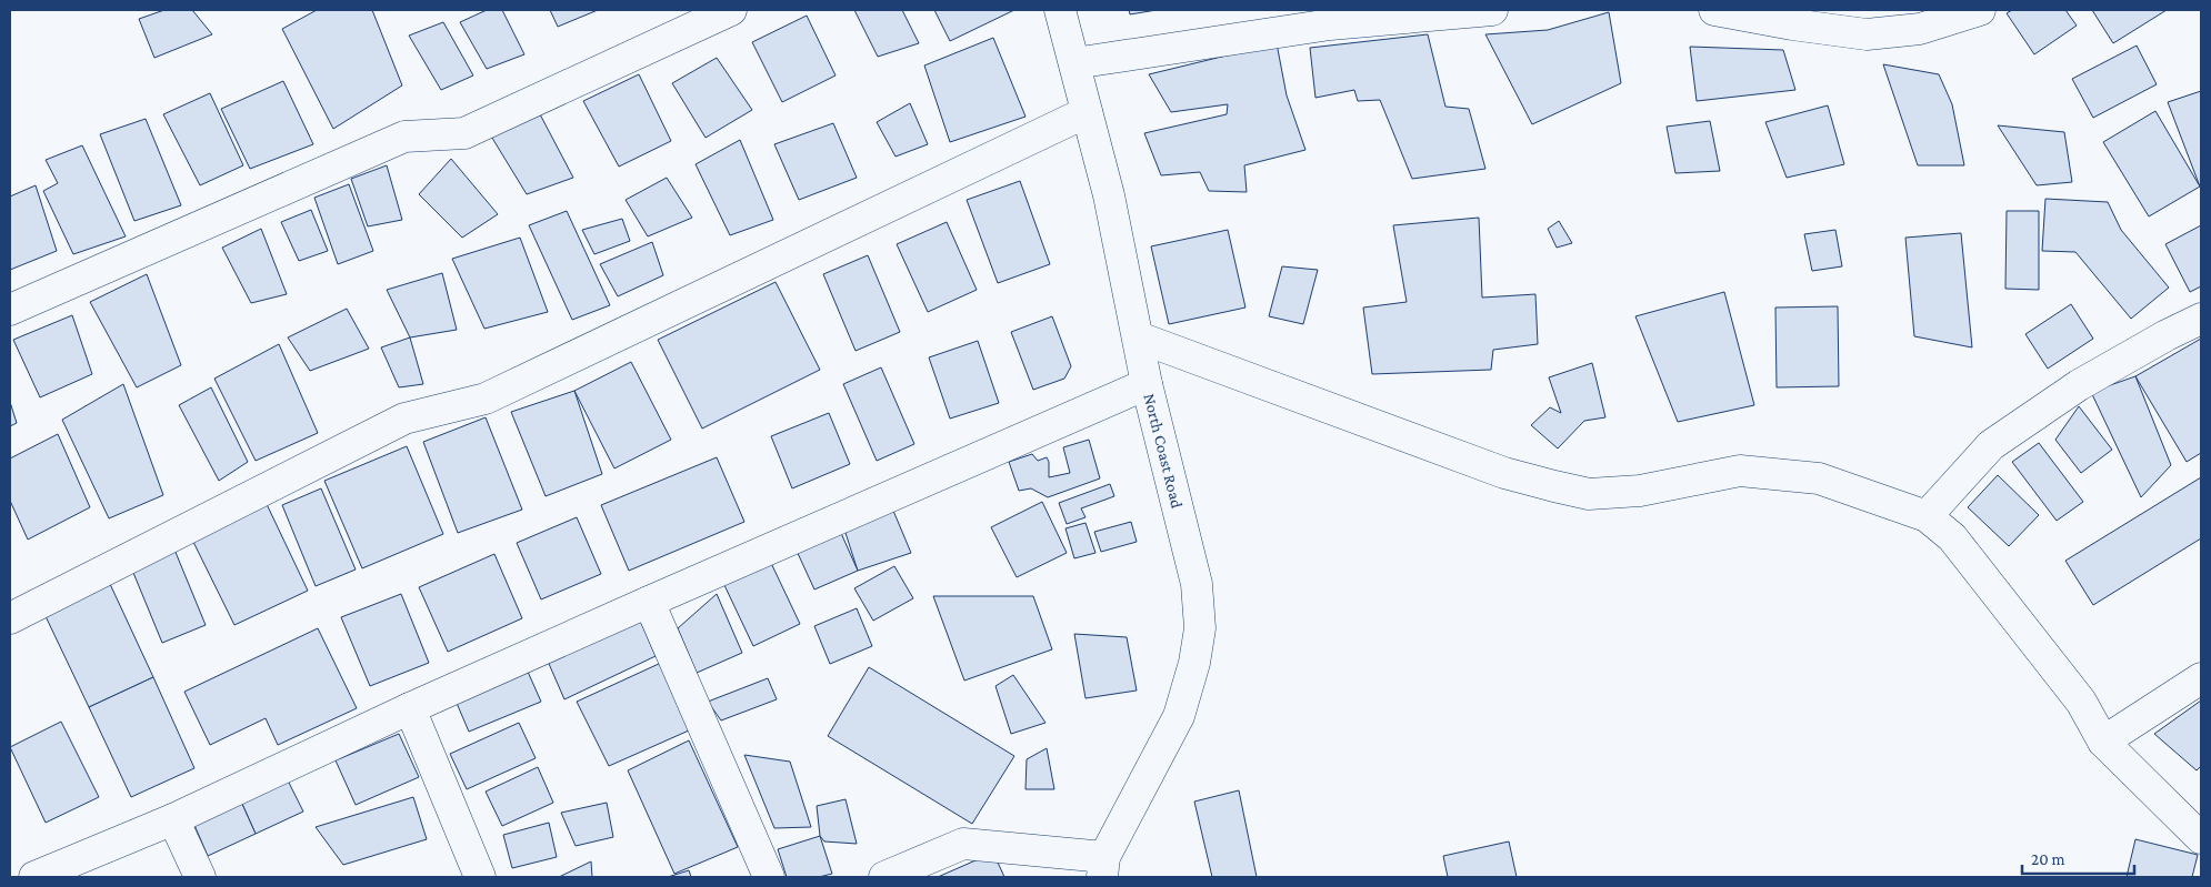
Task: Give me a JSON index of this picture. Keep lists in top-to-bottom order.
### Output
{
  "streets": {
    "street": ["North Coast Road"]
  },
  "scale_bar": "20 m"
}
